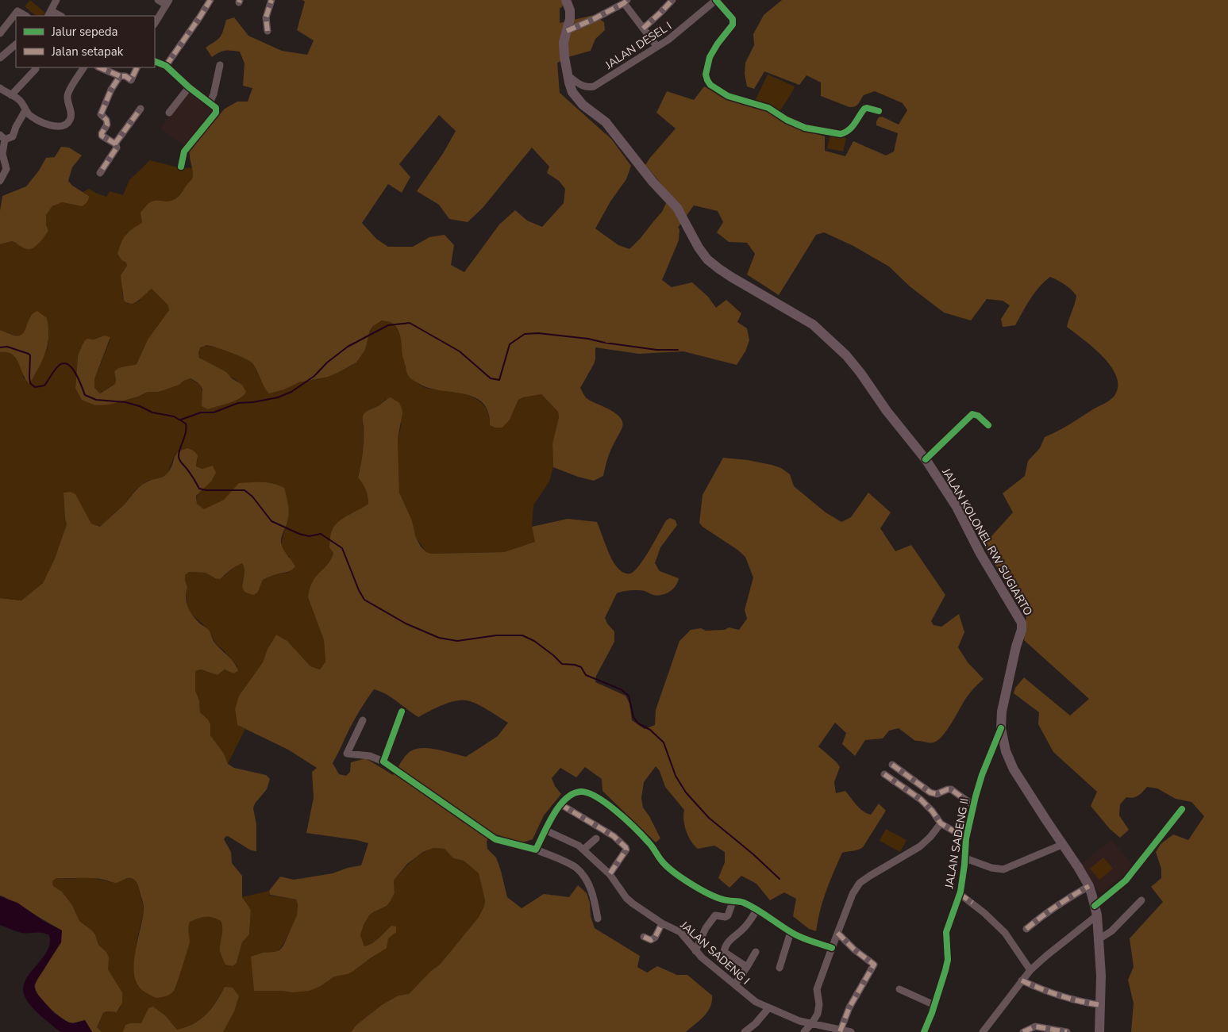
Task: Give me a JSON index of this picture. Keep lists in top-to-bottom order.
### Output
{
  "streets": {
    "main road": ["JALAN KOLONEL RW SUGIARTO"],
    "street": ["JALAN DESEL I", "JALAN SADENG II", "JALAN SADENG I"]
  },
  "crossings": [
    ["JALAN DESEL I", "JALAN KOLONEL RW SUGIARTO"],
    ["JALAN KOLONEL RW SUGIARTO", "JALAN SADENG II"]
  ],
  "legend": ["Jalur sepeda", "Jalan setapak"]
}
